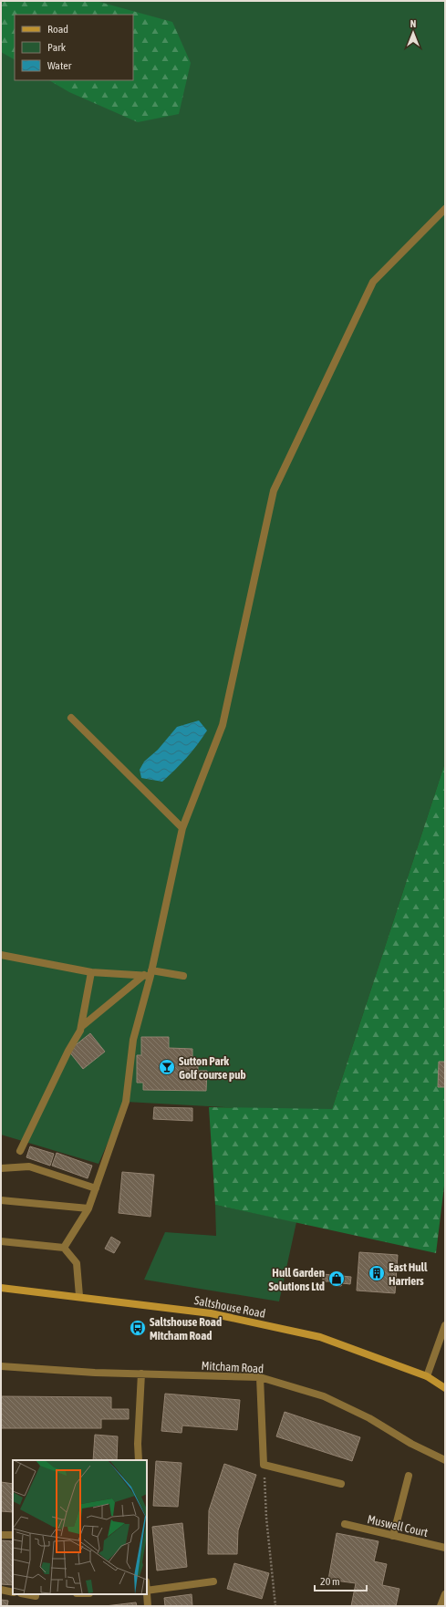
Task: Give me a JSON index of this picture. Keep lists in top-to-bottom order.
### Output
{
  "streets": {
    "main road": ["Saltshouse Road"],
    "street": ["Mitcham Road", "Muswell Court"]
  },
  "places": {
    "bar": ["Sutton Park Golf course pub"],
    "building": ["East Hull Harriers"],
    "shop": ["Hull Garden Solutions Ltd"],
    "bus stop": ["Saltshouse Road Mitcham Road"]
  },
  "legend": ["Road", "Park", "Water"],
  "scale_bar": "20 m",
  "north": "top"
}
